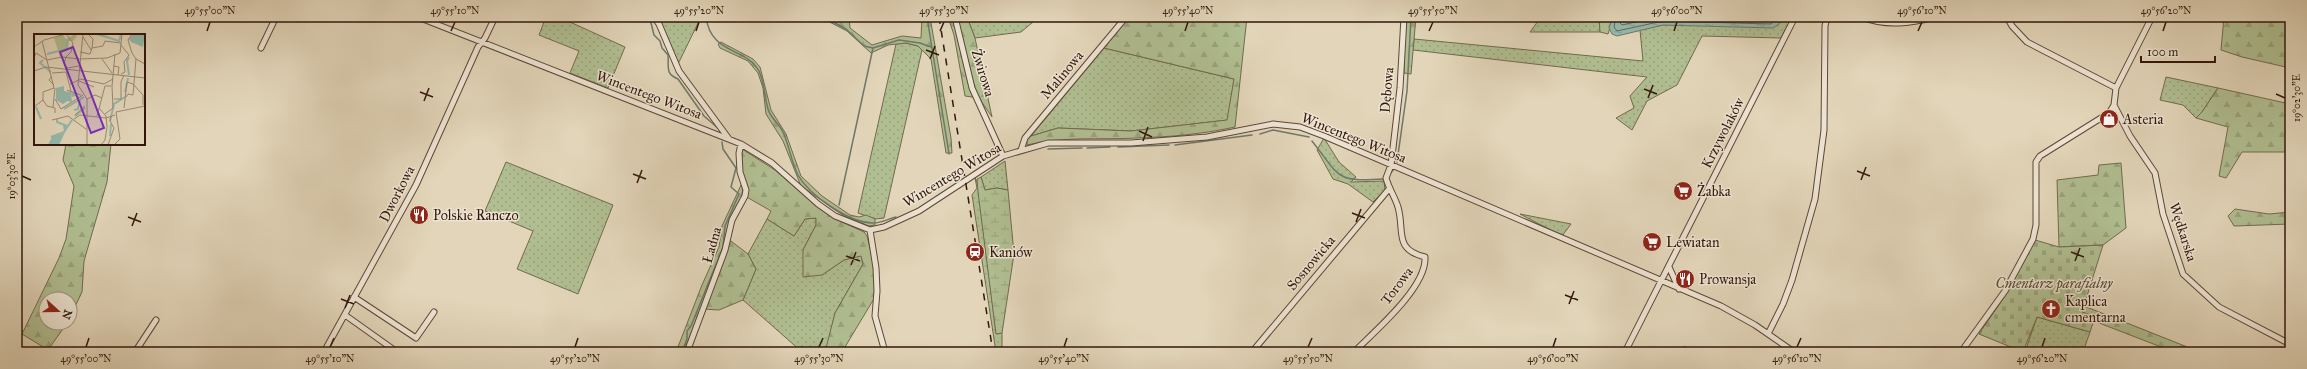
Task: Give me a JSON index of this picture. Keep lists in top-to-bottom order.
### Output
{
  "streets": {
    "street": [
      "Żwirowa",
      "Malinowa",
      "Dębowa",
      "Wincentego Witosa",
      "Krzywolaków",
      "Dworkowa",
      "Wędkarska",
      "Ładna",
      "Sosnowicka",
      "Torowa"
    ]
  },
  "crossings": [
    ["Żwirowa", "Wincentego Witosa"],
    ["Malinowa", "Wincentego Witosa"],
    ["Dębowa", "Wincentego Witosa"],
    ["Dębowa", "Torowa"],
    ["Wincentego Witosa", "Krzywolaków"],
    ["Wincentego Witosa", "Dworkowa"],
    ["Wincentego Witosa", "Ładna"],
    ["Wincentego Witosa", "Torowa"],
    ["Sosnowicka", "Torowa"]
  ],
  "parks": ["Cmentarz parafialny"],
  "places": {
    "shop": ["Asteria"],
    "supermarket": ["Żabka", "Lewiatan"],
    "restaurant": ["Polskie Ranczo", "Prowansja"],
    "station": ["Kaniów"],
    "church": ["Kaplica cmentarna"]
  },
  "scale_bar": "100 m",
  "north": "right",
  "coordinates": [
    "49°55'00\"N",
    "49°55'10\"N",
    "49°55'20\"N",
    "49°55'30\"N",
    "49°55'40\"N",
    "49°55'50\"N",
    "49°56'00\"N",
    "49°56'10\"N",
    "49°56'20\"N",
    "19°02'30\"E",
    "19°03'30\"E"
  ]
}
